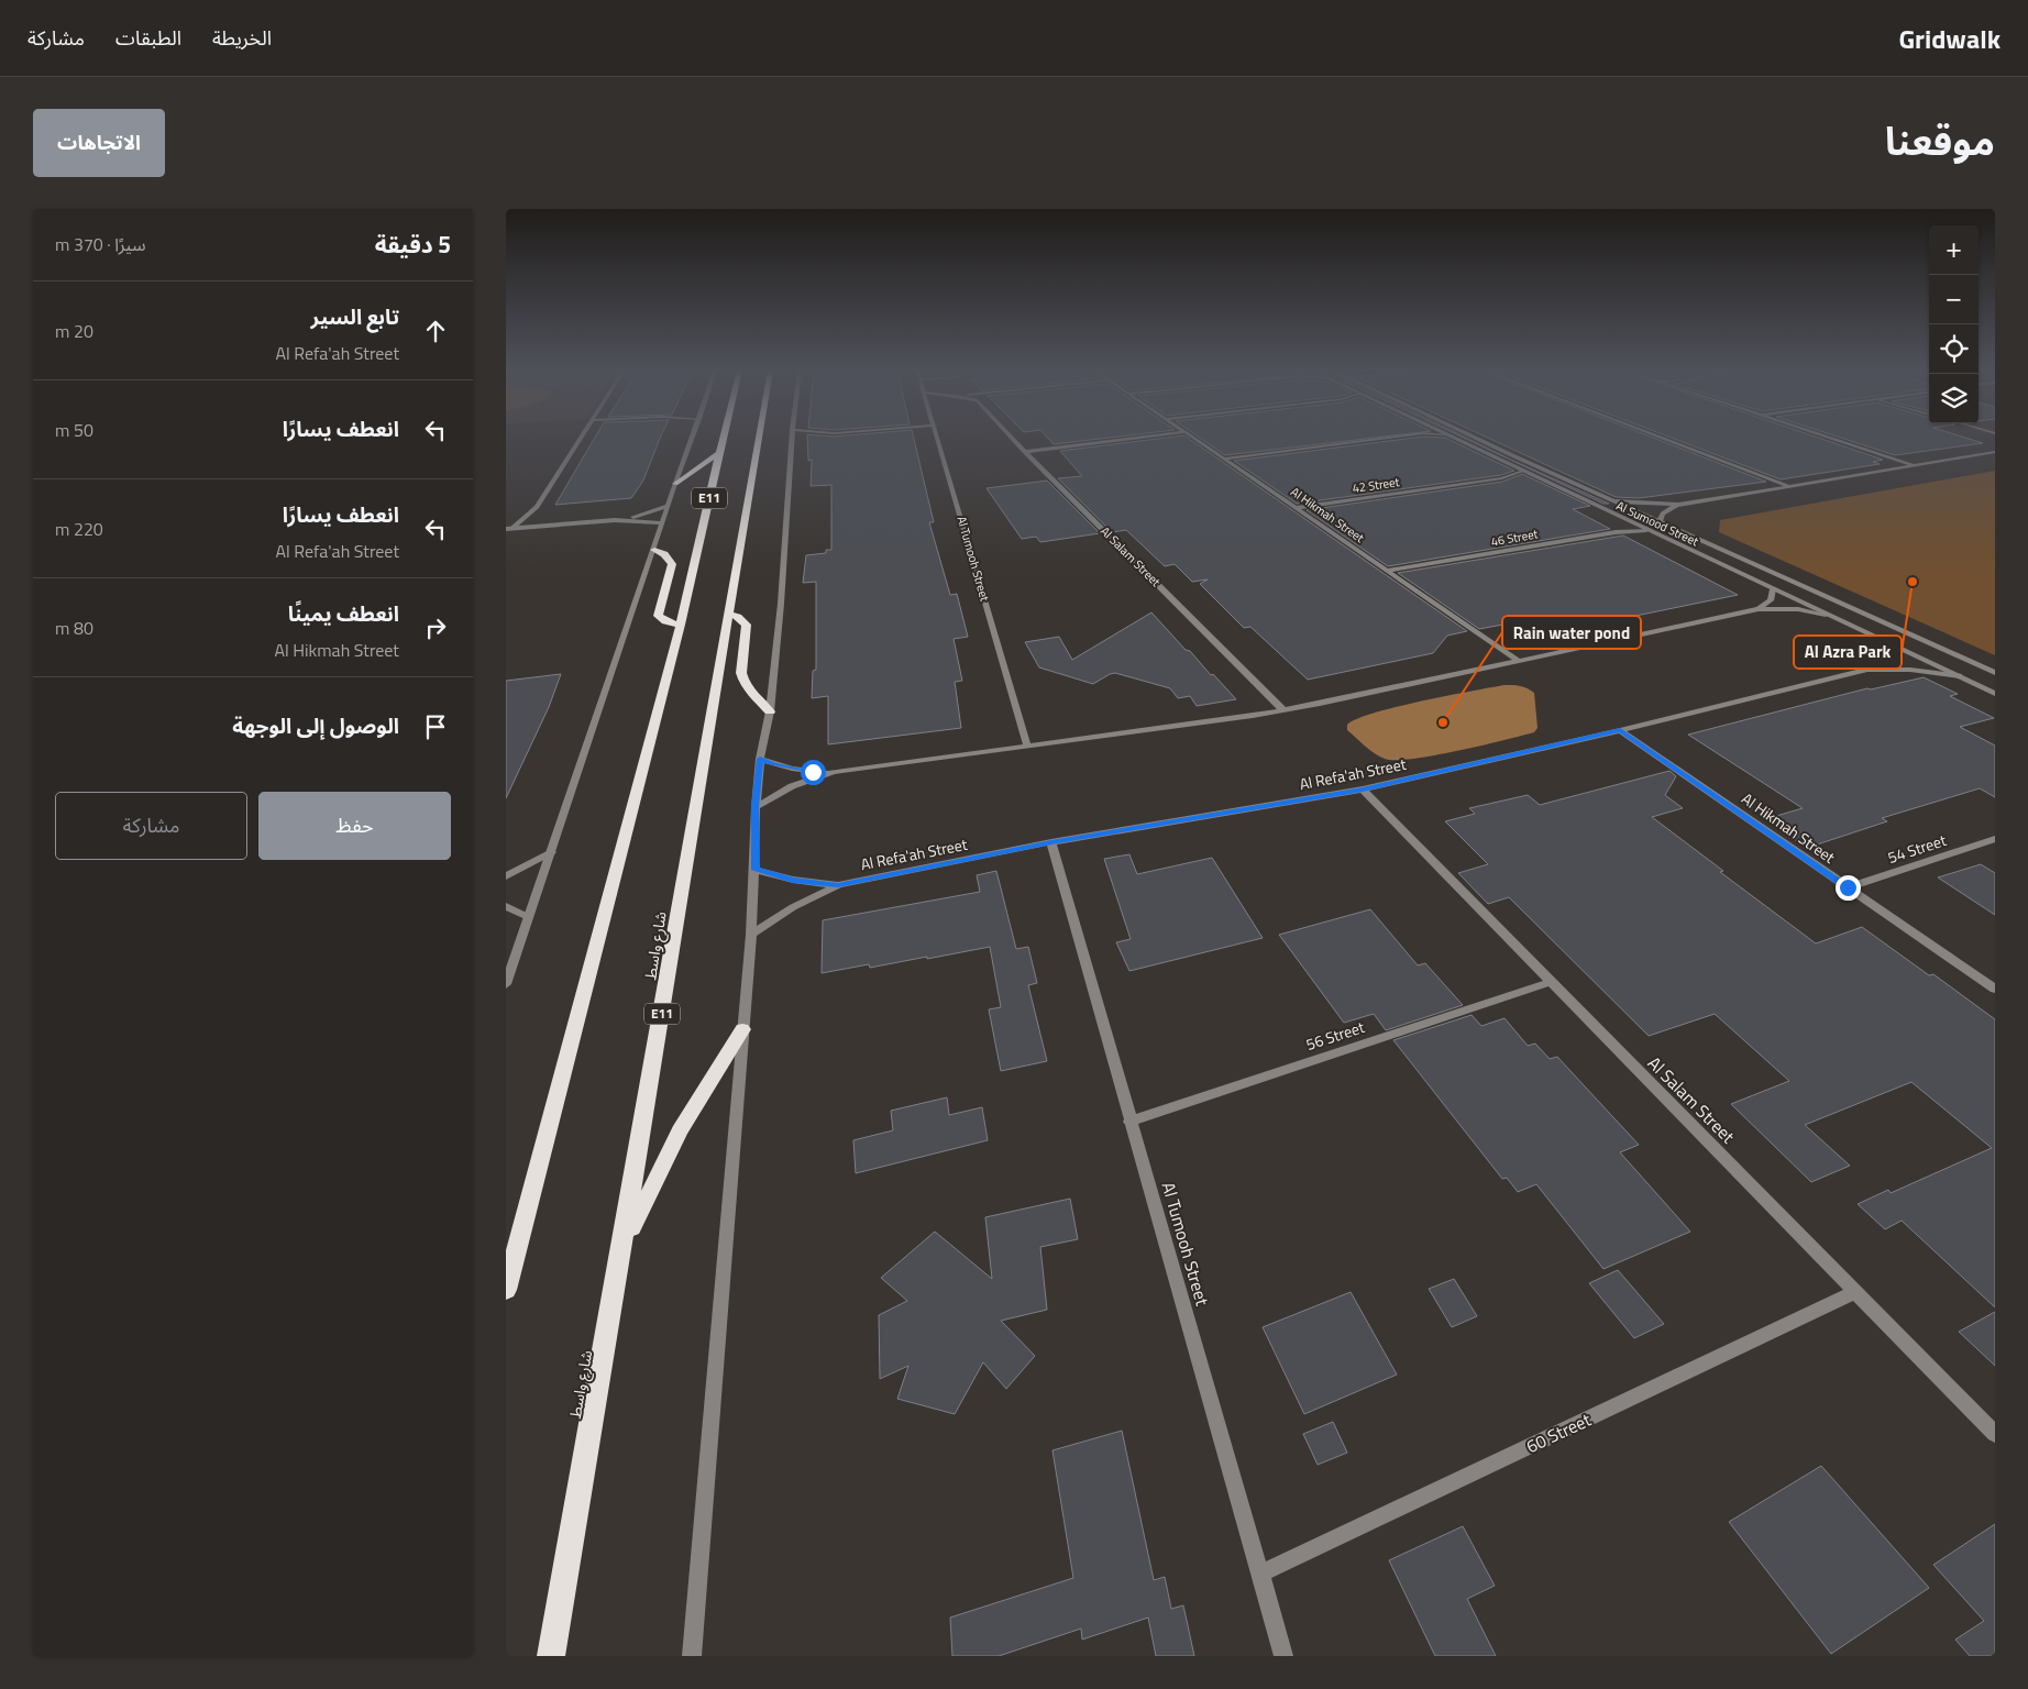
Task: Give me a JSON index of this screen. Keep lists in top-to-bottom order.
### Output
{
  "streets": {
    "highway": ["E11", "شارع واسط"],
    "street": [
      "42 Street",
      "Al Hikmah Street",
      "Al Sumood Street",
      "46 Street",
      "Al Salam Street",
      "Al Tumooh Street",
      "Al Refa'ah Street",
      "54 Street",
      "56 Street",
      "60 Street"
    ]
  },
  "crossings": [
    ["42 Street", "Al Hikmah Street"],
    ["42 Street", "Al Sumood Street"],
    ["Al Hikmah Street", "46 Street"],
    ["Al Hikmah Street", "Al Refa'ah Street"],
    ["Al Hikmah Street", "54 Street"],
    ["Al Sumood Street", "46 Street"],
    ["Al Sumood Street", "Al Refa'ah Street"],
    ["Al Salam Street", "Al Refa'ah Street"],
    ["Al Salam Street", "56 Street"],
    ["Al Salam Street", "60 Street"],
    ["Al Tumooh Street", "Al Refa'ah Street"],
    ["Al Tumooh Street", "56 Street"],
    ["Al Tumooh Street", "60 Street"]
  ],
  "places": ["Al Azra Park", "Rain water pond"],
  "page": {
    "header": "Gridwalk",
    "nav": ["الخريطة", "الطبقات", "مشاركة"],
    "title": "موقعنا",
    "buttons": [
      "الاتجاهات",
      ["حفظ", "مشاركة"]
    ],
    "heading": ["5 دقيقة", "سيرًا · 370 m"],
    "map_buttons": ["+", "−"],
    "list": [
      ["تابع السير", "Al Refa'ah Street", "20 m"],
      ["انعطف يسارًا", "50 m"],
      ["انعطف يسارًا", "Al Refa'ah Street", "220 m"],
      ["انعطف يمينًا", "Al Hikmah Street", "80 m"],
      "الوصول إلى الوجهة"
    ]
  }
}
